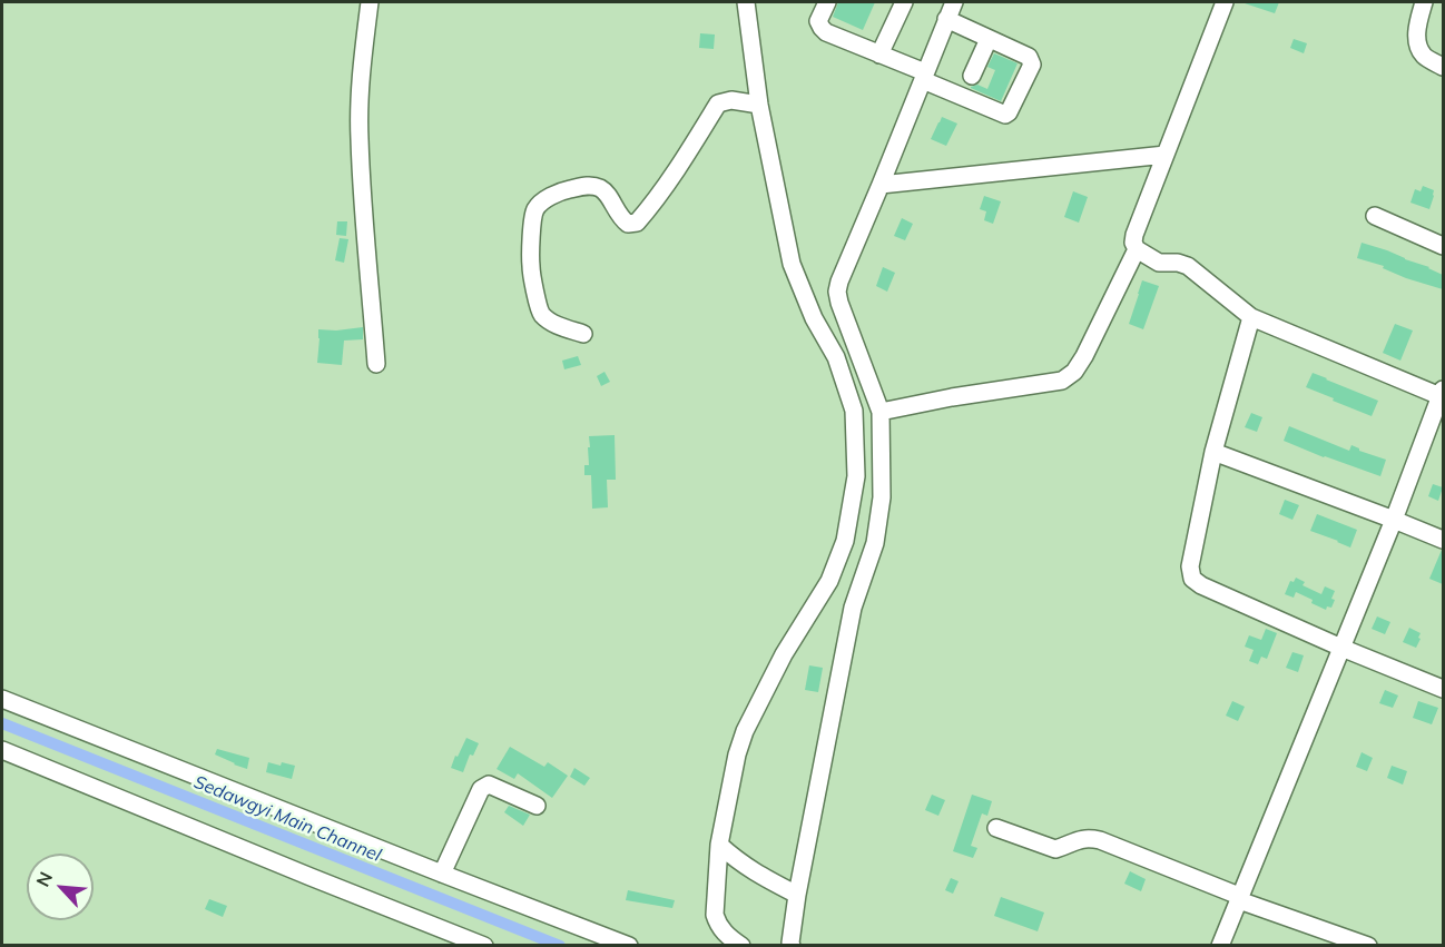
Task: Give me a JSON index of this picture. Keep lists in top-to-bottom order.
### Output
{
  "water": ["Sedawgyi Main Channel"],
  "north": "top left"
}
